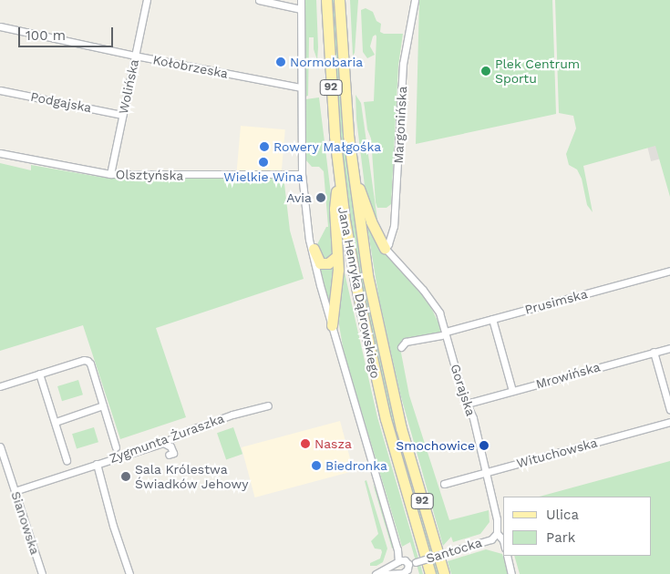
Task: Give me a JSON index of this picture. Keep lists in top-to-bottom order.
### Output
{
  "streets": {
    "main road": ["92", "Jana Henryka Dąbrowskiego"],
    "street": [
      "Kołobrzeska",
      "Wolińska",
      "Podgajska",
      "Margonińska",
      "Olsztyńska",
      "Prusimska",
      "Mrowińska",
      "Gorajska",
      "Zygmunta Żuraszka",
      "Wituchowska",
      "Sianowska",
      "Santocka"
    ]
  },
  "crossings": [
    ["Kołobrzeska", "Wolińska"],
    ["Wolińska", "Podgajska"],
    ["Wolińska", "Olsztyńska"],
    ["92", "Jana Henryka Dąbrowskiego"],
    ["Margonińska", "Gorajska"],
    ["Prusimska", "Gorajska"],
    ["Mrowińska", "Gorajska"],
    ["Gorajska", "Wituchowska"],
    ["Gorajska", "Santocka"],
    ["Zygmunta Żuraszka", "Sianowska"]
  ],
  "places": [
    "Normobaria",
    "Plek Centrum Sportu",
    "Rowery Małgośka",
    "Wielkie Wina",
    "Avia",
    "Nasza",
    "Smochowice",
    "Biedronka",
    "Sala Królestwa Świadków Jehowy"
  ],
  "legend": ["Ulica", "Park"],
  "scale_bar": "100 m"
}
